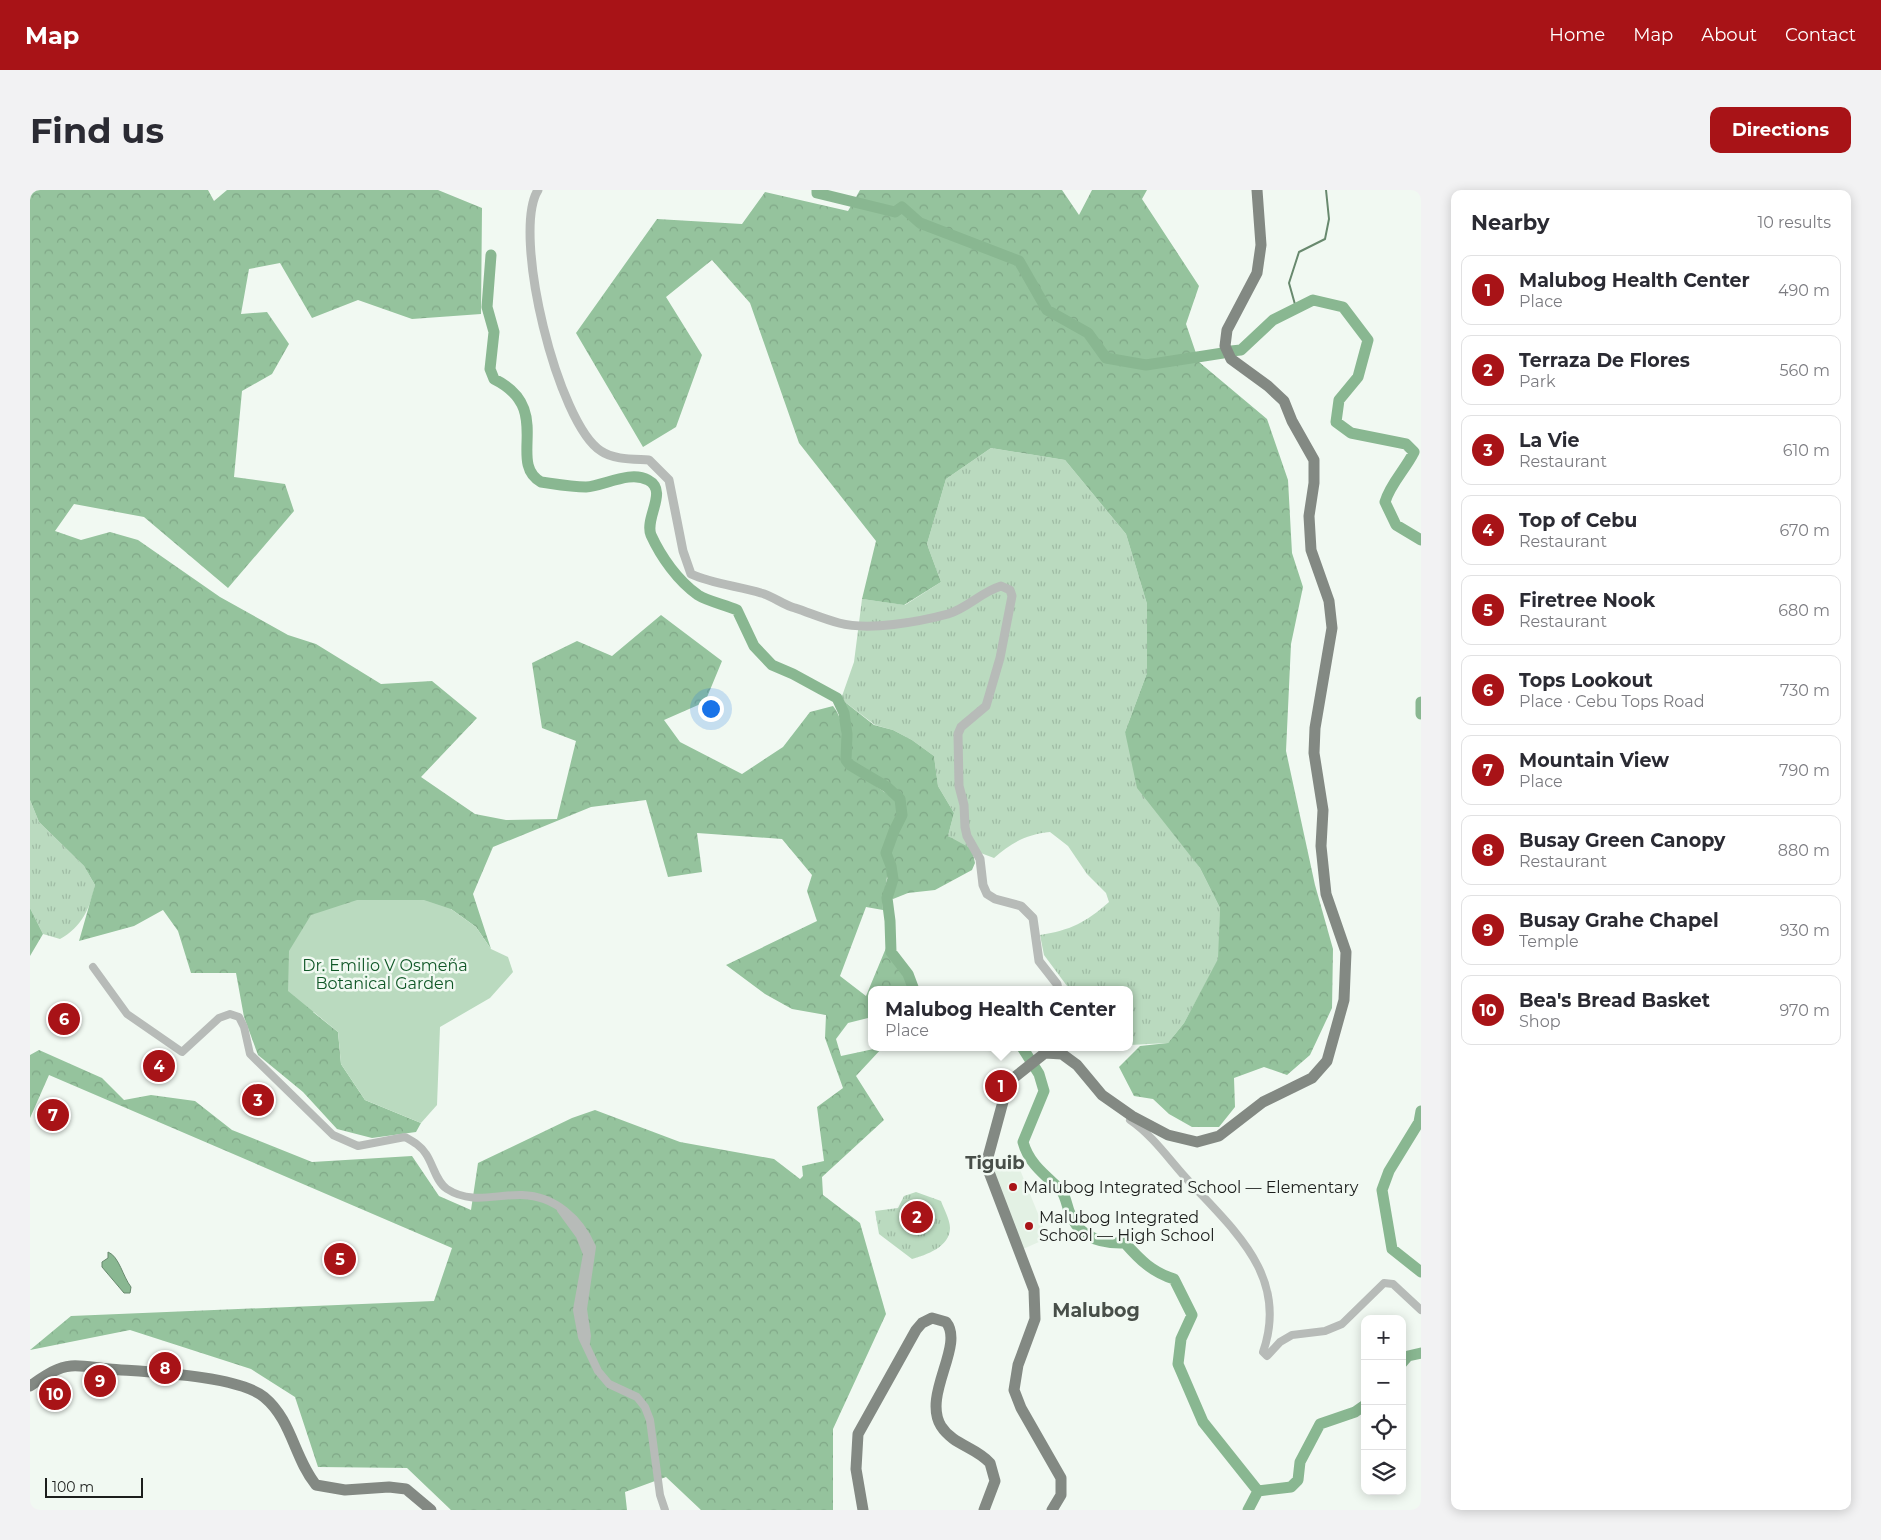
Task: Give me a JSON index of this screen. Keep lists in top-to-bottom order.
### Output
{
  "districts": ["Tiguib", "Malubog"],
  "parks": ["Dr. Emilio V Osmeña Botanical Garden"],
  "places": ["Malubog Integrated School — Elementary", "Malubog Integrated School — High School"],
  "scale_bar": "100 m",
  "page": {
    "header": "Map",
    "nav": [
      "Home",
      "Map",
      "About",
      "Contact"
    ],
    "buttons": "Directions",
    "title": "Find us",
    "heading": ["Nearby", "10 results"],
    "list": [
      {
        "mark": "1",
        "name": "Malubog Health Center",
        "note": "Place",
        "value": "490 m"
      },
      {
        "mark": "2",
        "name": "Terraza De Flores",
        "note": "Park",
        "value": "560 m"
      },
      {
        "mark": "3",
        "name": "La Vie",
        "note": "Restaurant",
        "value": "610 m"
      },
      {
        "mark": "4",
        "name": "Top of Cebu",
        "note": "Restaurant",
        "value": "670 m"
      },
      {
        "mark": "5",
        "name": "Firetree Nook",
        "note": "Restaurant",
        "value": "680 m"
      },
      {
        "mark": "6",
        "name": "Tops Lookout",
        "note": "Place · Cebu Tops Road",
        "value": "730 m"
      },
      {
        "mark": "7",
        "name": "Mountain View",
        "note": "Place",
        "value": "790 m"
      },
      {
        "mark": "8",
        "name": "Busay Green Canopy",
        "note": "Restaurant",
        "value": "880 m"
      },
      {
        "mark": "9",
        "name": "Busay Grahe Chapel",
        "note": "Temple",
        "value": "930 m"
      },
      {
        "mark": "10",
        "name": "Bea's Bread Basket",
        "note": "Shop",
        "value": "970 m"
      }
    ],
    "popup": ["Malubog Health Center", "Place"],
    "pins": [
      "6",
      "4",
      "1",
      "3",
      "7",
      "2",
      "5",
      "8",
      "9",
      "10"
    ],
    "map_buttons": ["+", "−"],
    "scale": "100 m"
  }
}
